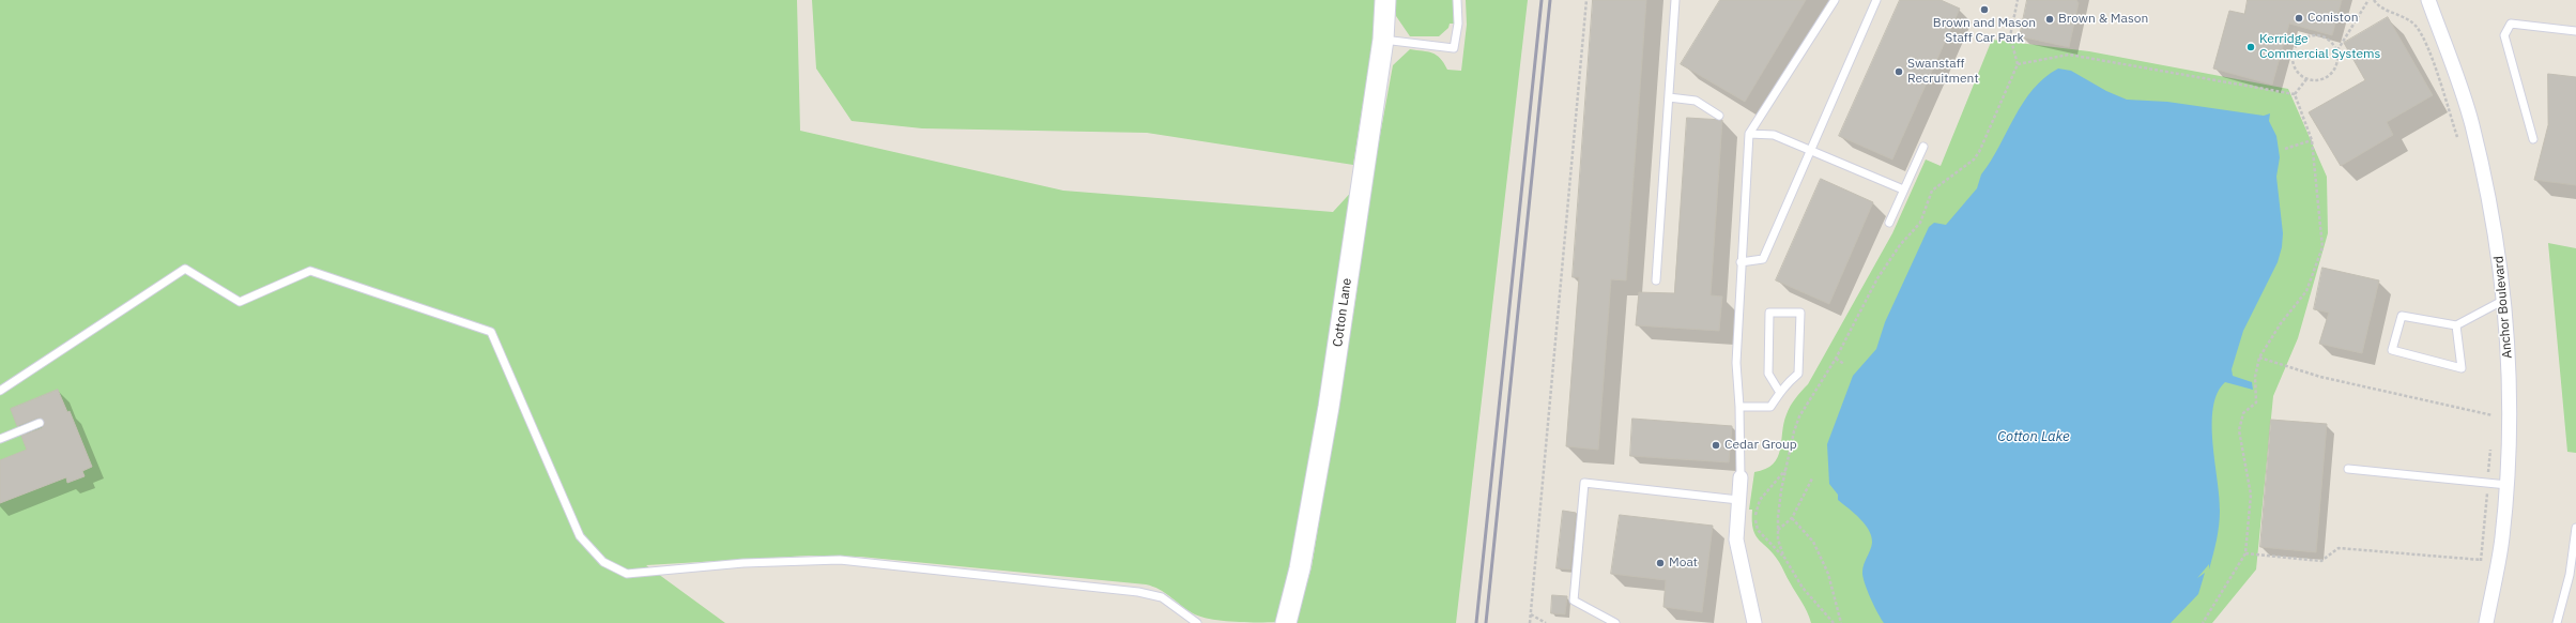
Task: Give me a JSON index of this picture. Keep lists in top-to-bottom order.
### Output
{
  "streets": {
    "street": ["Anchor Boulevard", "Cotton Lane"]
  },
  "water": ["Cotton Lake"],
  "places": [
    "Brown and Mason Staff Car Park",
    "Coniston",
    "Brown & Mason",
    "Kerridge Commercial Systems",
    "Swanstaff Recruitment",
    "Cedar Group",
    "Moat"
  ]
}
